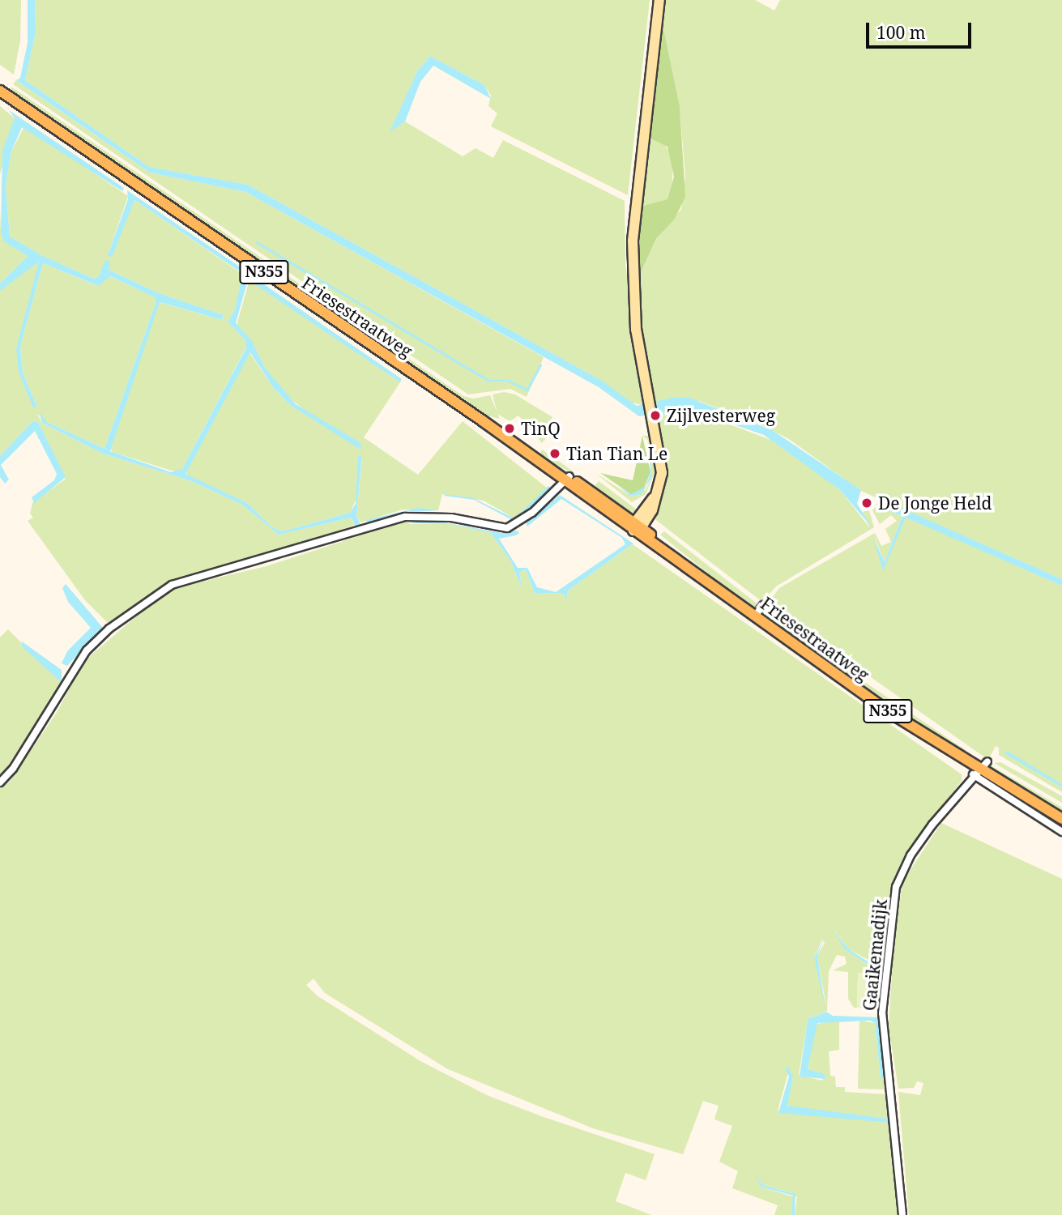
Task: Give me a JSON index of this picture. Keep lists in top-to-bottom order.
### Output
{
  "streets": {
    "main road": ["N355", "Friesestraatweg"],
    "street": ["Gaaikemadijk"]
  },
  "crossings": [
    ["Friesestraatweg", "Gaaikemadijk"]
  ],
  "places": [
    "Zijlvesterweg",
    "TinQ",
    "Tian Tian Le",
    "De Jonge Held"
  ],
  "scale_bar": "100 m"
}
